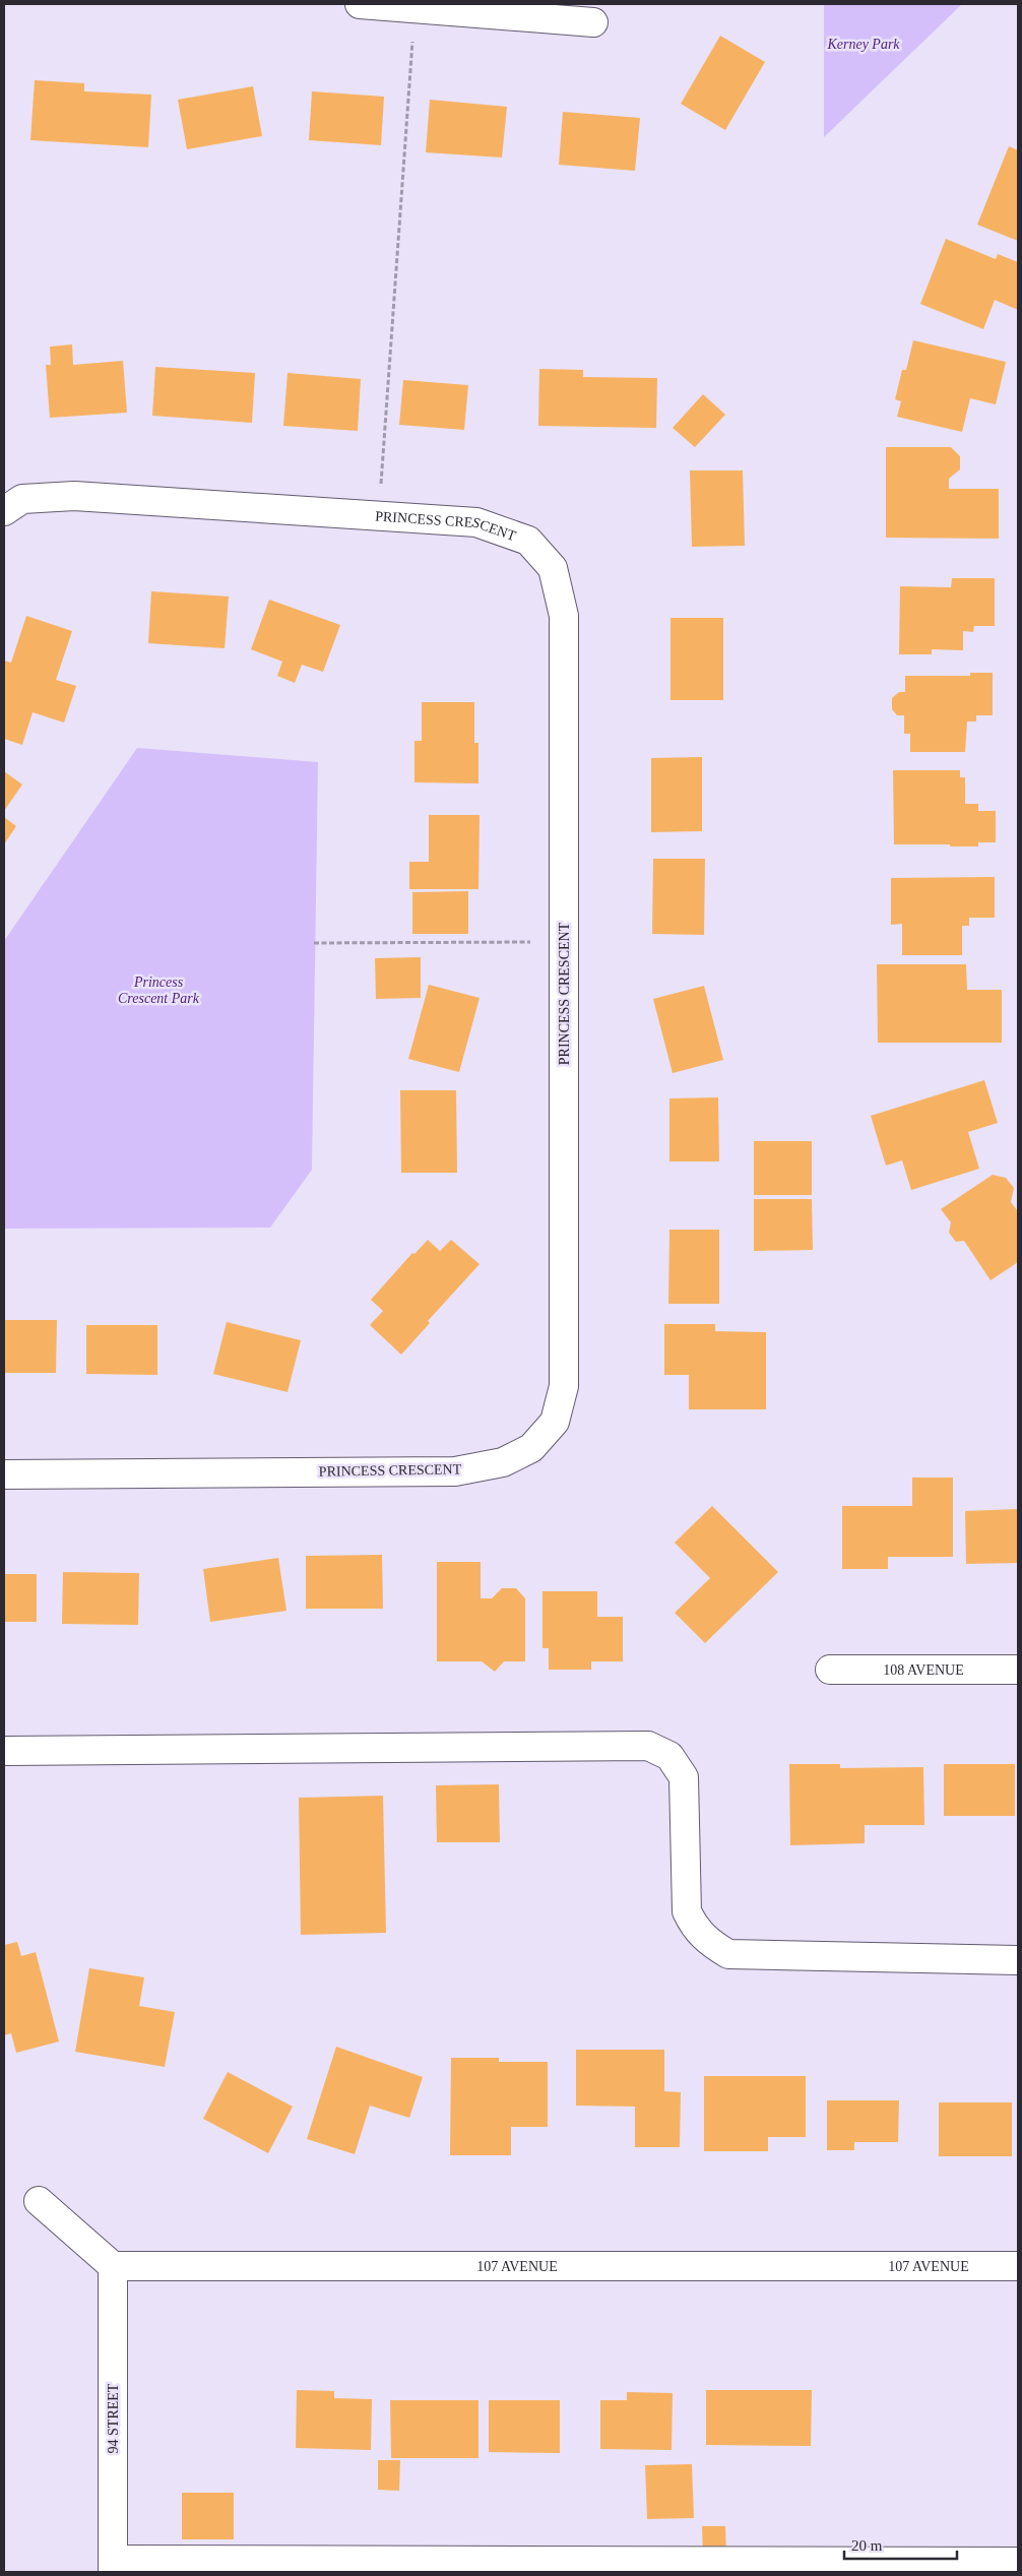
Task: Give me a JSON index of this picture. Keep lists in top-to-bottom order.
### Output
{
  "streets": {
    "street": [
      "PRINCESS CRESCENT",
      "108 AVENUE",
      "107 AVENUE",
      "94 STREET"
    ]
  },
  "crossings": [
    ["107 AVENUE", "94 STREET"]
  ],
  "parks": ["Kerney Park", "Princess Crescent Park"],
  "scale_bar": "20 m"
}
